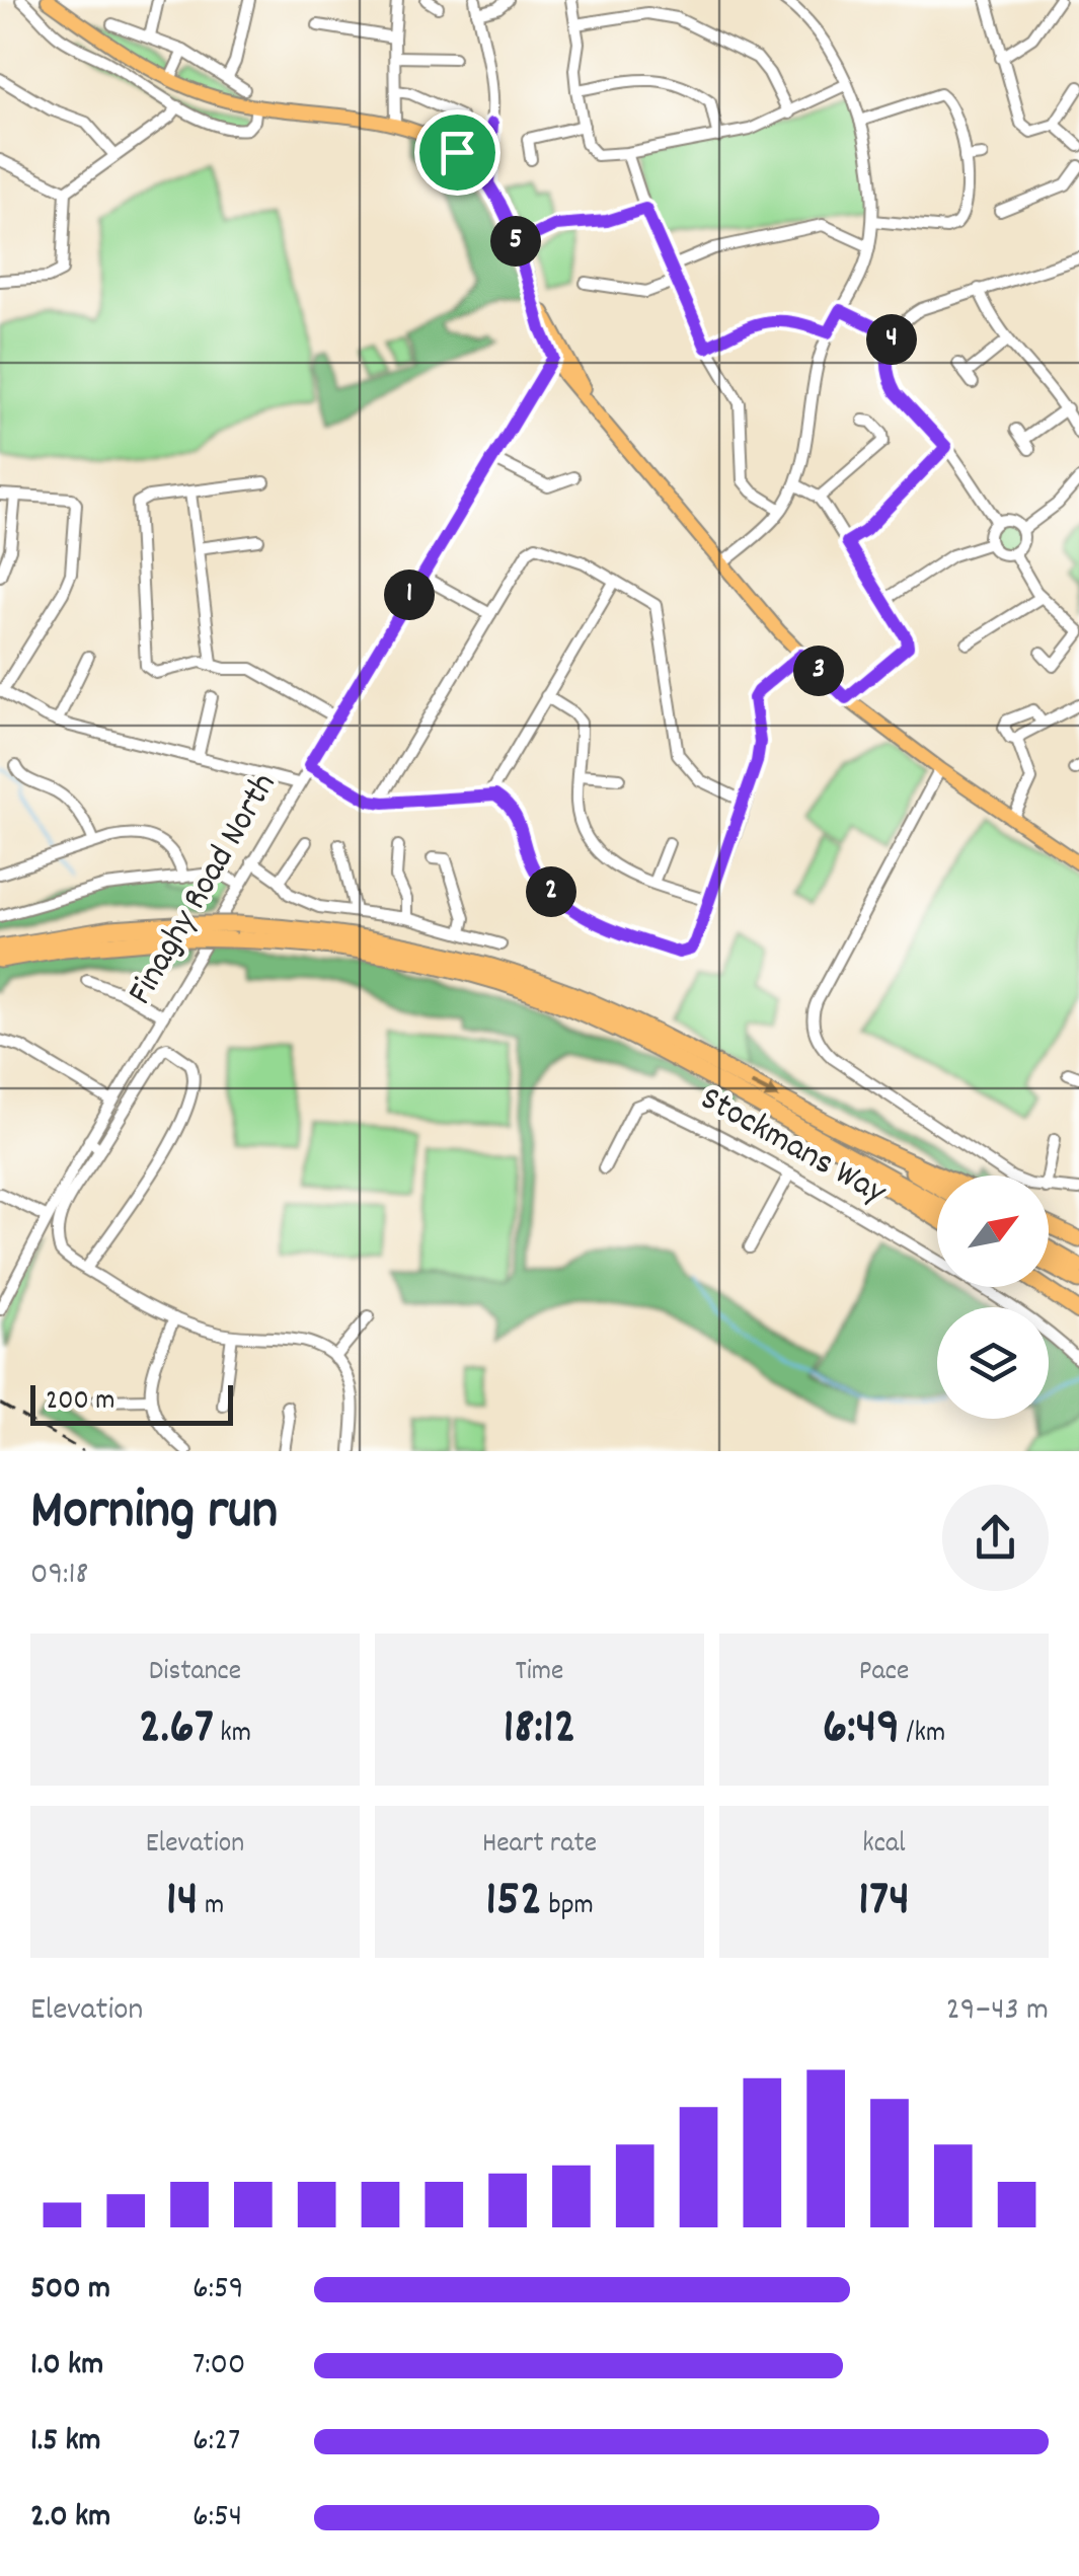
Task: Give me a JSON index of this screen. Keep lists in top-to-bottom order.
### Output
{
  "streets": {
    "street": ["Finaghy Road North", "Stockmans Way"]
  },
  "scale_bar": "200 m",
  "north": "top right",
  "page": {
    "pins": [
      "5",
      "4",
      "1",
      "3",
      "2"
    ],
    "scale": "200 m",
    "heading": ["Morning run", "09:18"],
    "stats": [
      ["Distance", "2.67 km"],
      ["Time", "18:12"],
      ["Pace", "6:49 /km"],
      ["Elevation", "14 m"],
      ["Heart rate", "152 bpm"],
      ["kcal", "174"]
    ],
    "chart": ["Elevation", "29–43 m"],
    "list": [
      {
        "name": "500 m",
        "note": "6:59"
      },
      {
        "name": "1.0 km",
        "note": "7:00"
      },
      {
        "name": "1.5 km",
        "note": "6:27"
      },
      {
        "name": "2.0 km",
        "note": "6:54"
      }
    ]
  }
}
